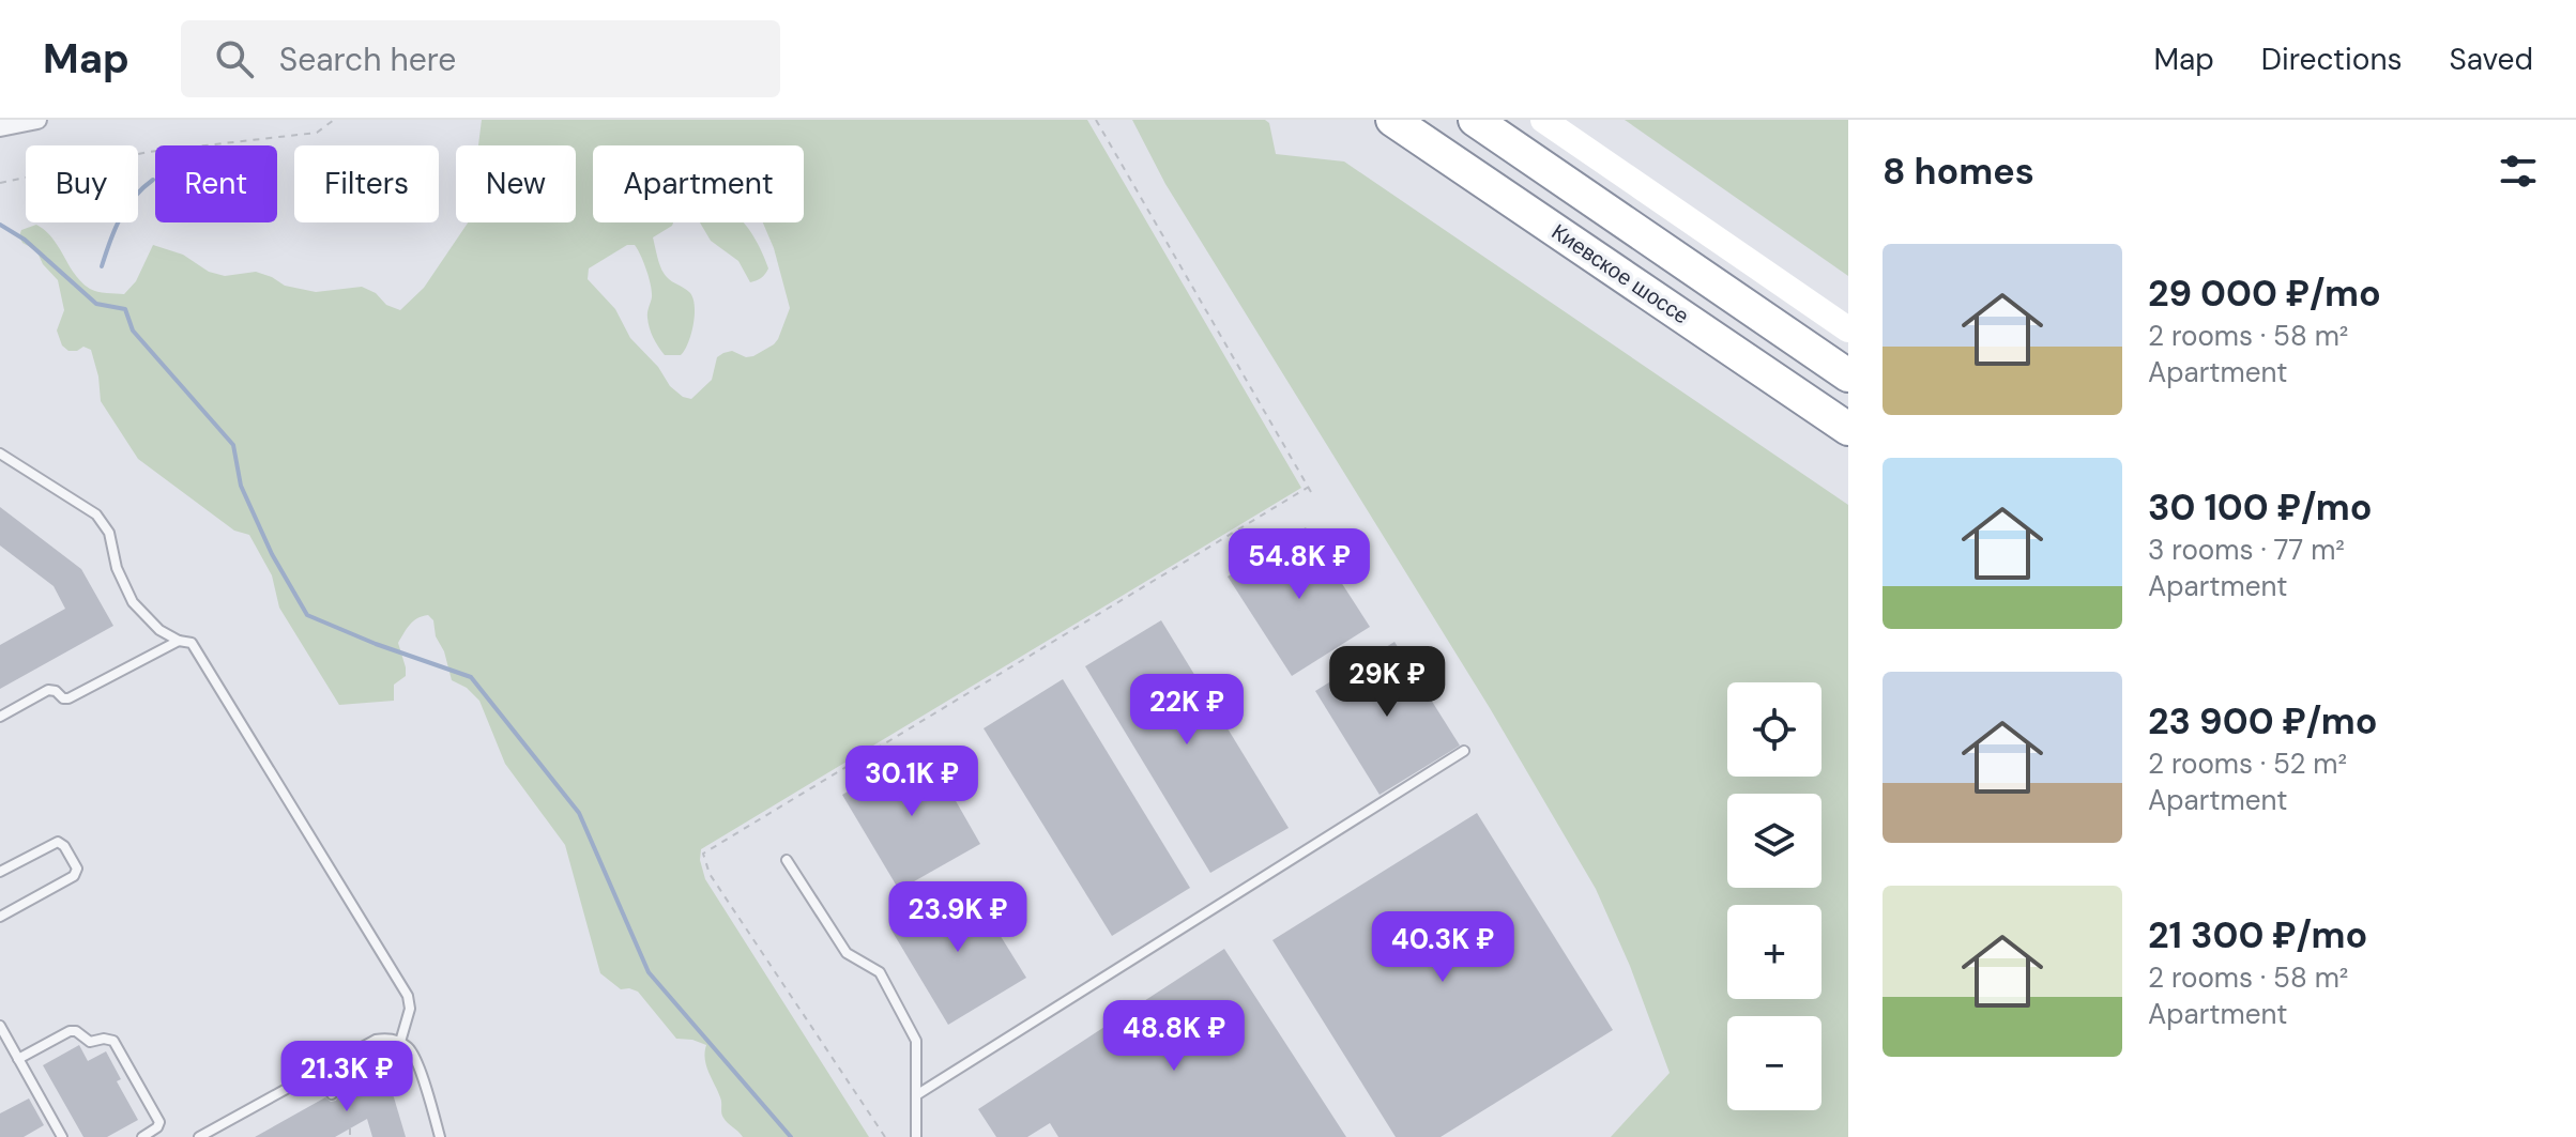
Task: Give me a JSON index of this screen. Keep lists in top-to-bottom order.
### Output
{
  "streets": {
    "highway": ["Киевское шоссе"]
  },
  "page": {
    "header": "Map",
    "search": "Search here",
    "nav": ["Map", "Directions", "Saved"],
    "heading": "8 homes",
    "chip": [
      "Buy",
      "Rent",
      "Filters",
      "New",
      "Apartment"
    ],
    "list": [
      {
        "name": "29 000 ₽/mo",
        "note": "2 rooms · 58 m² · Apartment"
      },
      {
        "name": "30 100 ₽/mo",
        "note": "3 rooms · 77 m² · Apartment"
      },
      {
        "name": "23 900 ₽/mo",
        "note": "2 rooms · 52 m² · Apartment"
      },
      {
        "name": "21 300 ₽/mo",
        "note": "2 rooms · 58 m² · Apartment"
      }
    ],
    "price": [
      "54.8K ₽",
      "29K ₽",
      "22K ₽",
      "30.1K ₽",
      "23.9K ₽",
      "40.3K ₽",
      "48.8K ₽",
      "21.3K ₽"
    ],
    "map_buttons": ["+", "−"]
  }
}
